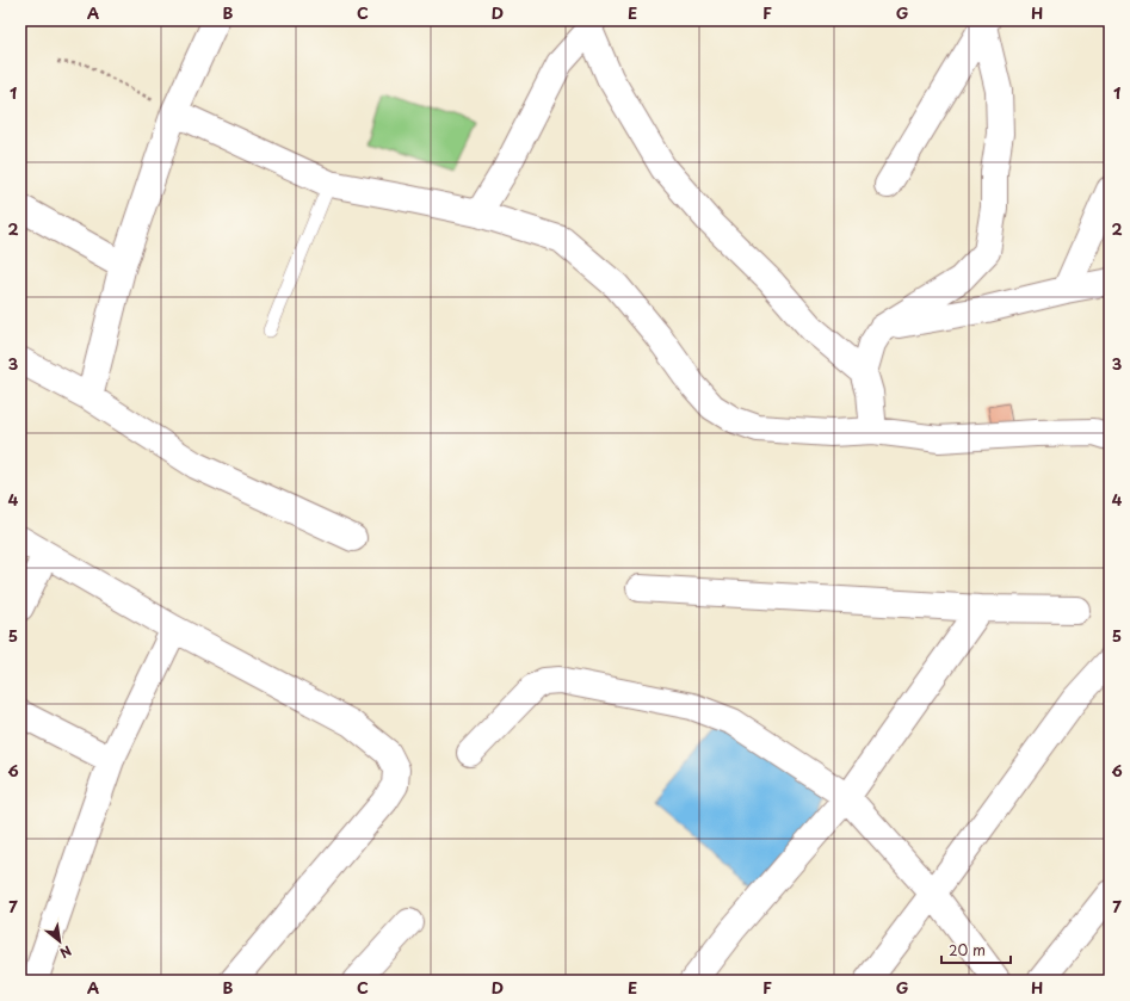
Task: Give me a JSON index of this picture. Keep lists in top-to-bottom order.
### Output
{
  "scale_bar": "20 m",
  "north": "bottom right",
  "grid": {
    "columns": [
      "A",
      "B",
      "C",
      "D",
      "E",
      "F",
      "G",
      "H"
    ],
    "rows": [
      "1",
      "2",
      "3",
      "4",
      "5",
      "6",
      "7"
    ]
  }
}
